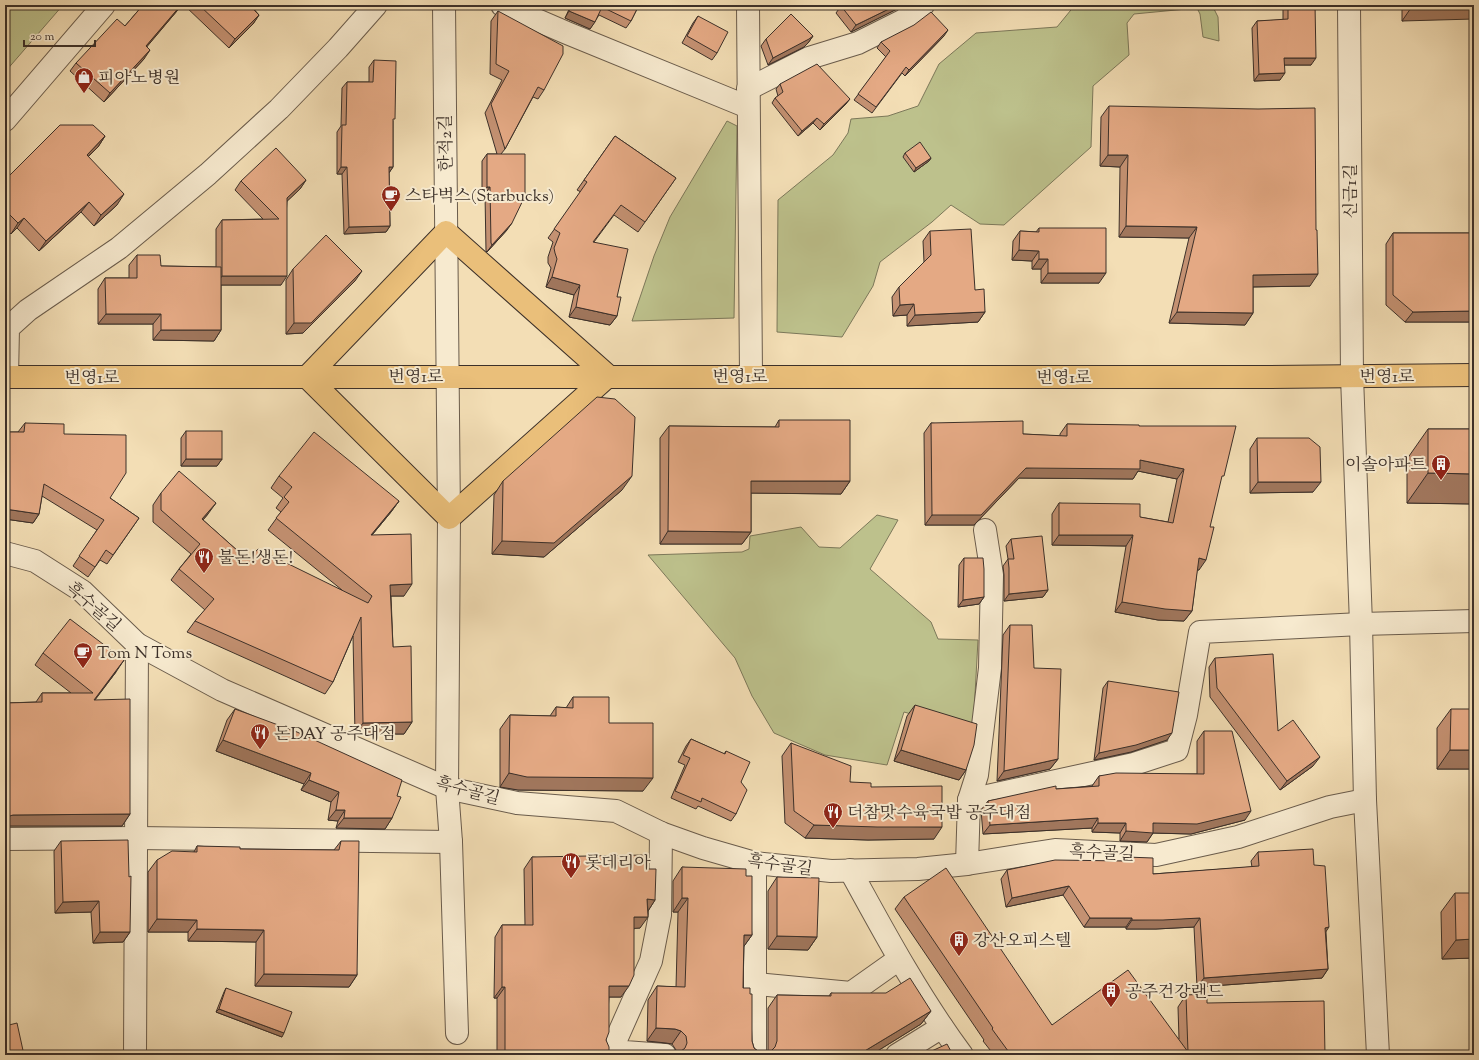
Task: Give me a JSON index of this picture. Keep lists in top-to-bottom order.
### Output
{
  "streets": {
    "main road": ["번영1로"],
    "street": ["한적2길", "신금1길", "흑수골길"]
  },
  "crossings": [
    ["한적2길", "번영1로"],
    ["한적2길", "흑수골길"],
    ["신금1길", "번영1로"],
    ["신금1길", "흑수골길"]
  ],
  "places": {
    "shop": ["피아노병원"],
    "cafe": ["스타벅스(Starbucks)", "Tom N Toms"],
    "building": ["이솔아파트", "강산오피스텔", "공주건강랜드"],
    "restaurant": [
      "불돈!생돈!",
      "돈DAY 공주대점",
      "더참맛수육국밥 공주대점",
      "롯데리아"
    ]
  },
  "scale_bar": "20 m"
}
